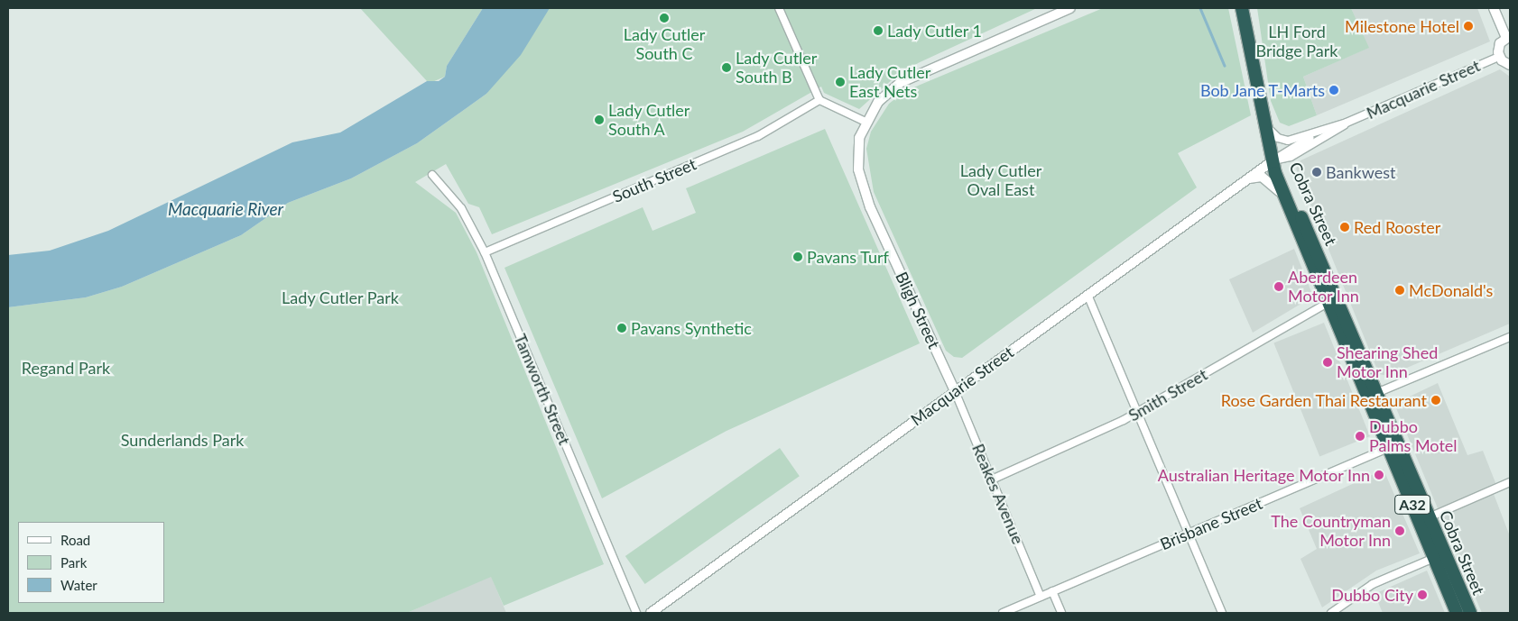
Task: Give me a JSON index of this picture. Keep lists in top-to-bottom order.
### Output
{
  "streets": {
    "highway": ["Cobra Street", "A32"],
    "street": [
      "Macquarie Street",
      "South Street",
      "Bligh Street",
      "Tamworth Street",
      "Smith Street",
      "Reakes Avenue",
      "Brisbane Street"
    ]
  },
  "crossings": [
    ["Macquarie Street", "Cobra Street"],
    ["Macquarie Street", "Bligh Street"],
    ["Macquarie Street", "Reakes Avenue"],
    ["Macquarie Street", "A32"],
    ["South Street", "Tamworth Street"],
    ["Cobra Street", "Smith Street"],
    ["Cobra Street", "A32"],
    ["Cobra Street", "Brisbane Street"],
    ["Bligh Street", "Reakes Avenue"],
    ["Smith Street", "Reakes Avenue"],
    ["Reakes Avenue", "Brisbane Street"]
  ],
  "water": ["Macquarie River"],
  "parks": [
    "LH Ford Bridge Park",
    "Lady Cutler Oval East",
    "Lady Cutler Park",
    "Regand Park",
    "Sunderlands Park"
  ],
  "places": [
    "Lady Cutler South C",
    "Milestone Hotel",
    "Lady Cutler 1",
    "Lady Cutler South B",
    "Lady Cutler East Nets",
    "Bob Jane T-Marts",
    "Lady Cutler South A",
    "Bankwest",
    "Red Rooster",
    "Pavans Turf",
    "Aberdeen Motor Inn",
    "McDonald's",
    "Pavans Synthetic",
    "Shearing Shed Motor Inn",
    "Rose Garden Thai Restaurant",
    "Dubbo Palms Motel",
    "Australian Heritage Motor Inn",
    "The Countryman Motor Inn",
    "Dubbo City"
  ],
  "legend": ["Road", "Park", "Water"]
}
